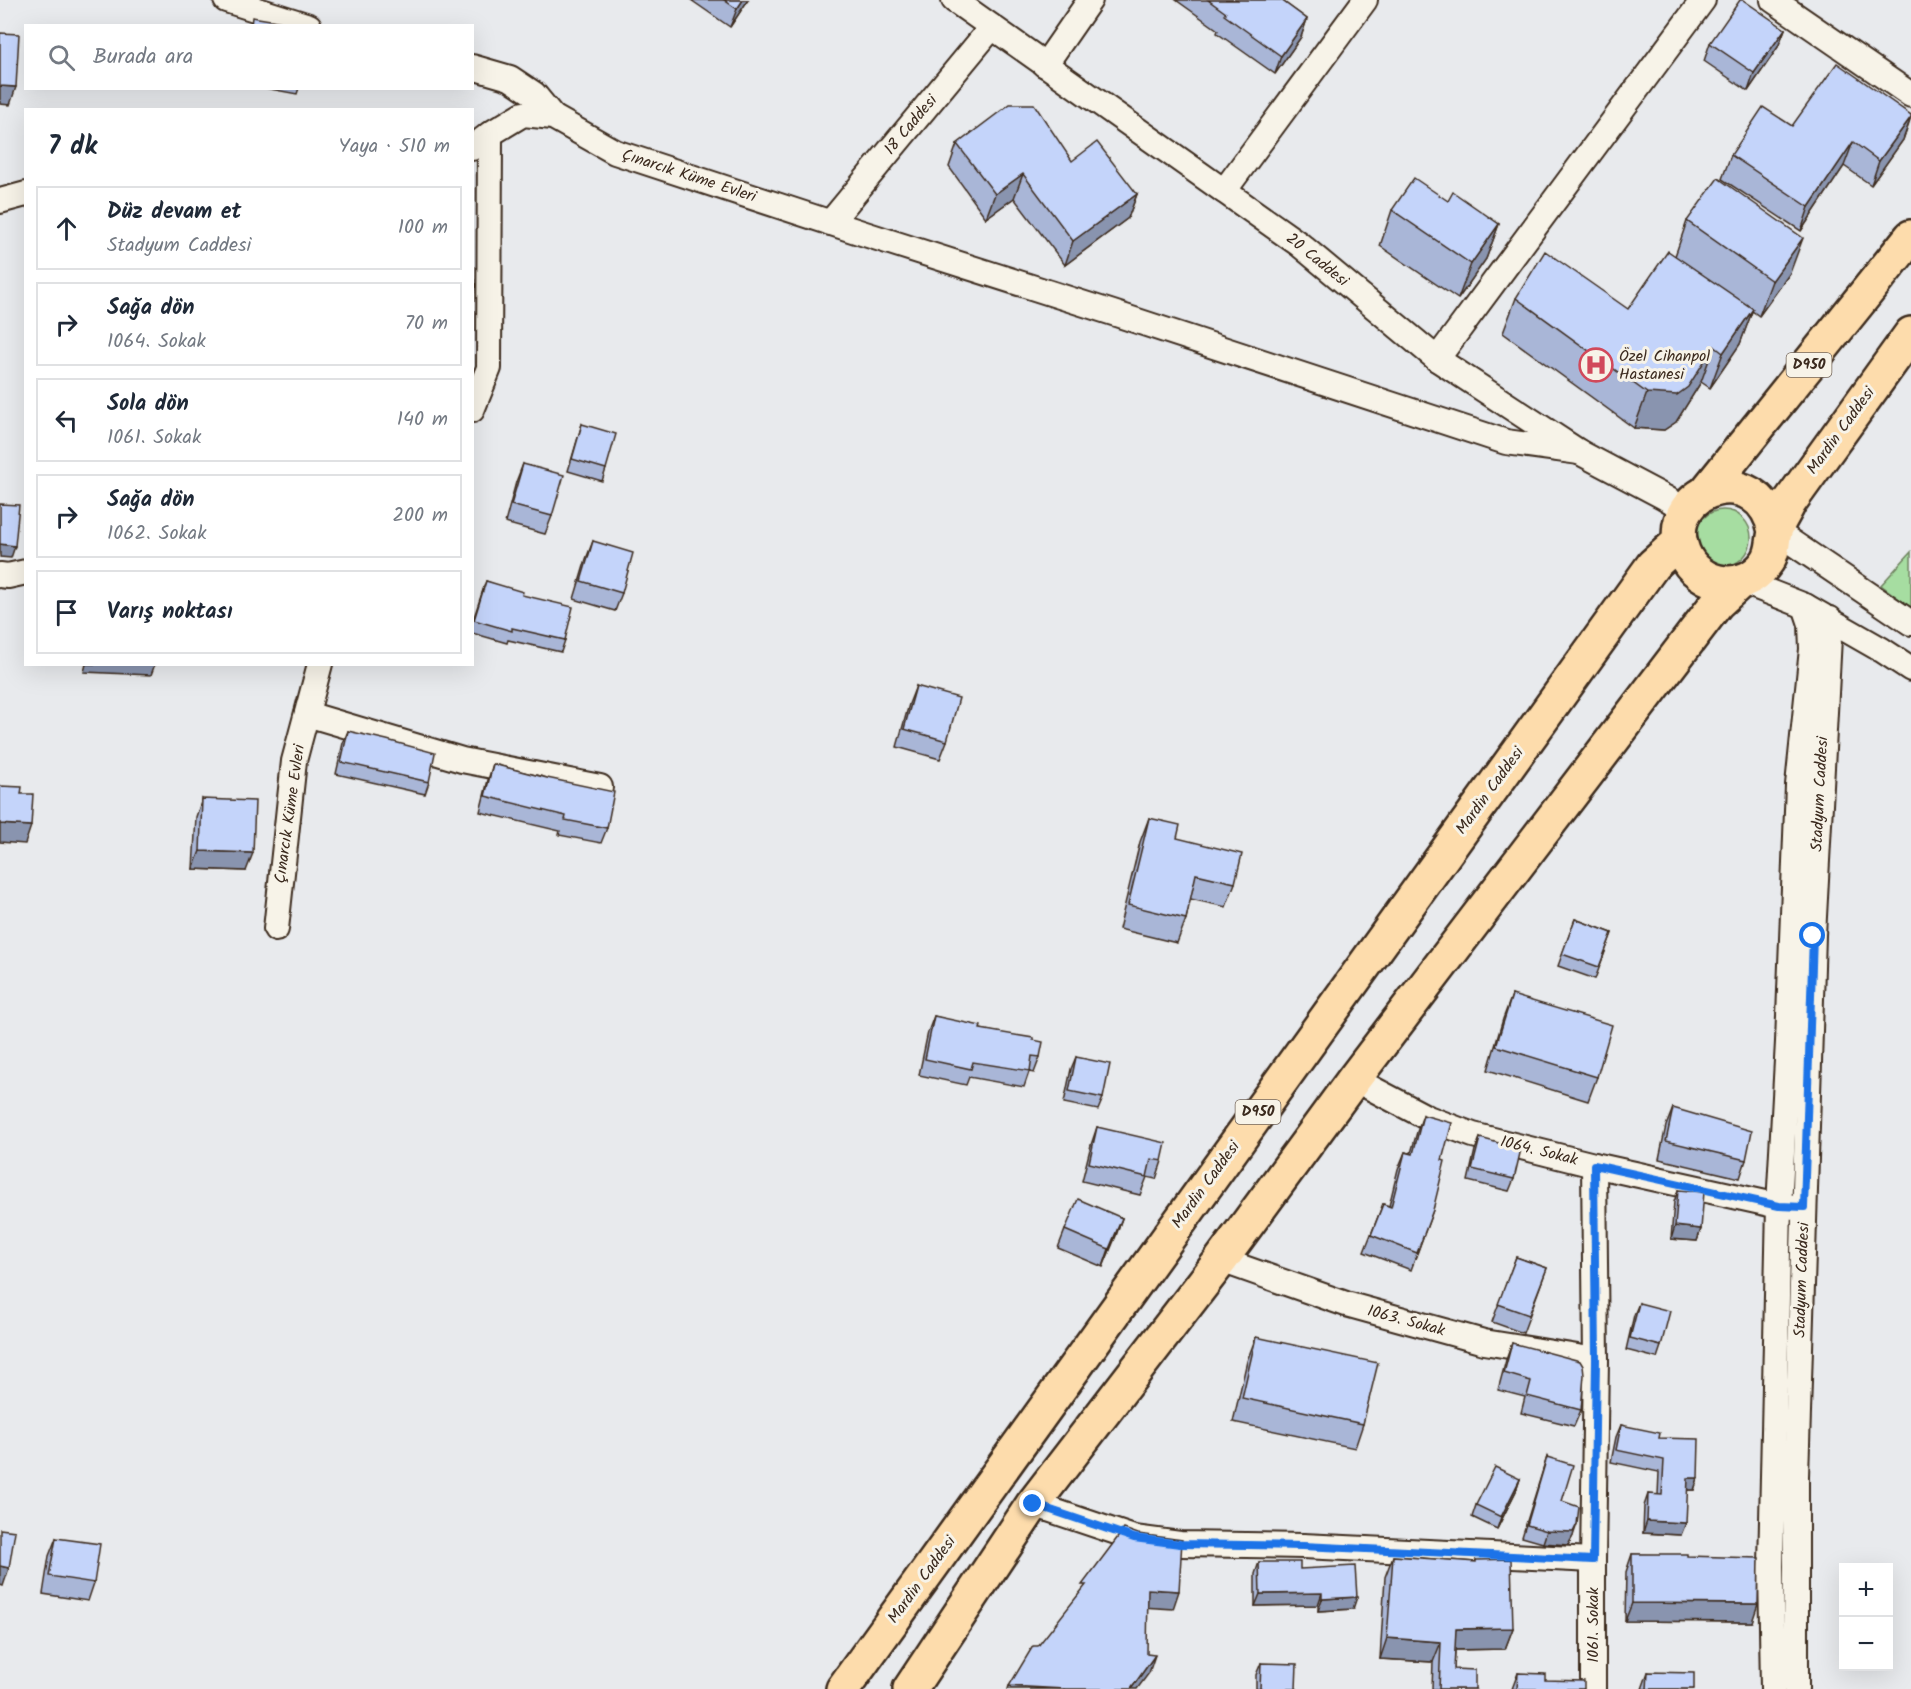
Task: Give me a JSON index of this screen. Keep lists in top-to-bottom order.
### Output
{
  "streets": {
    "highway": ["D950", "Mardin Caddesi"],
    "street": [
      "18 Caddesi",
      "Çınarcık Küme Evleri",
      "20 Caddesi",
      "Stadyum Caddesi",
      "1064. Sokak",
      "1063. Sokak",
      "1061. Sokak"
    ]
  },
  "crossings": [
    ["18 Caddesi", "Çınarcık Küme Evleri"],
    ["18 Caddesi", "20 Caddesi"],
    ["Çınarcık Küme Evleri", "20 Caddesi"],
    ["20 Caddesi", "Mardin Caddesi"],
    ["Mardin Caddesi", "1064. Sokak"],
    ["Mardin Caddesi", "1063. Sokak"],
    ["Stadyum Caddesi", "1064. Sokak"],
    ["1064. Sokak", "1061. Sokak"],
    ["1063. Sokak", "1061. Sokak"]
  ],
  "places": {
    "hospital": ["Özel Cihanpol Hastanesi"]
  },
  "page": {
    "search": "Burada ara",
    "heading": ["7 dk", "Yaya · 510 m"],
    "list": [
      ["Düz devam et", "Stadyum Caddesi", "100 m"],
      ["Sağa dön", "1064. Sokak", "70 m"],
      ["Sola dön", "1061. Sokak", "140 m"],
      ["Sağa dön", "1062. Sokak", "200 m"],
      "Varış noktası"
    ],
    "map_buttons": ["+", "−"]
  }
}
